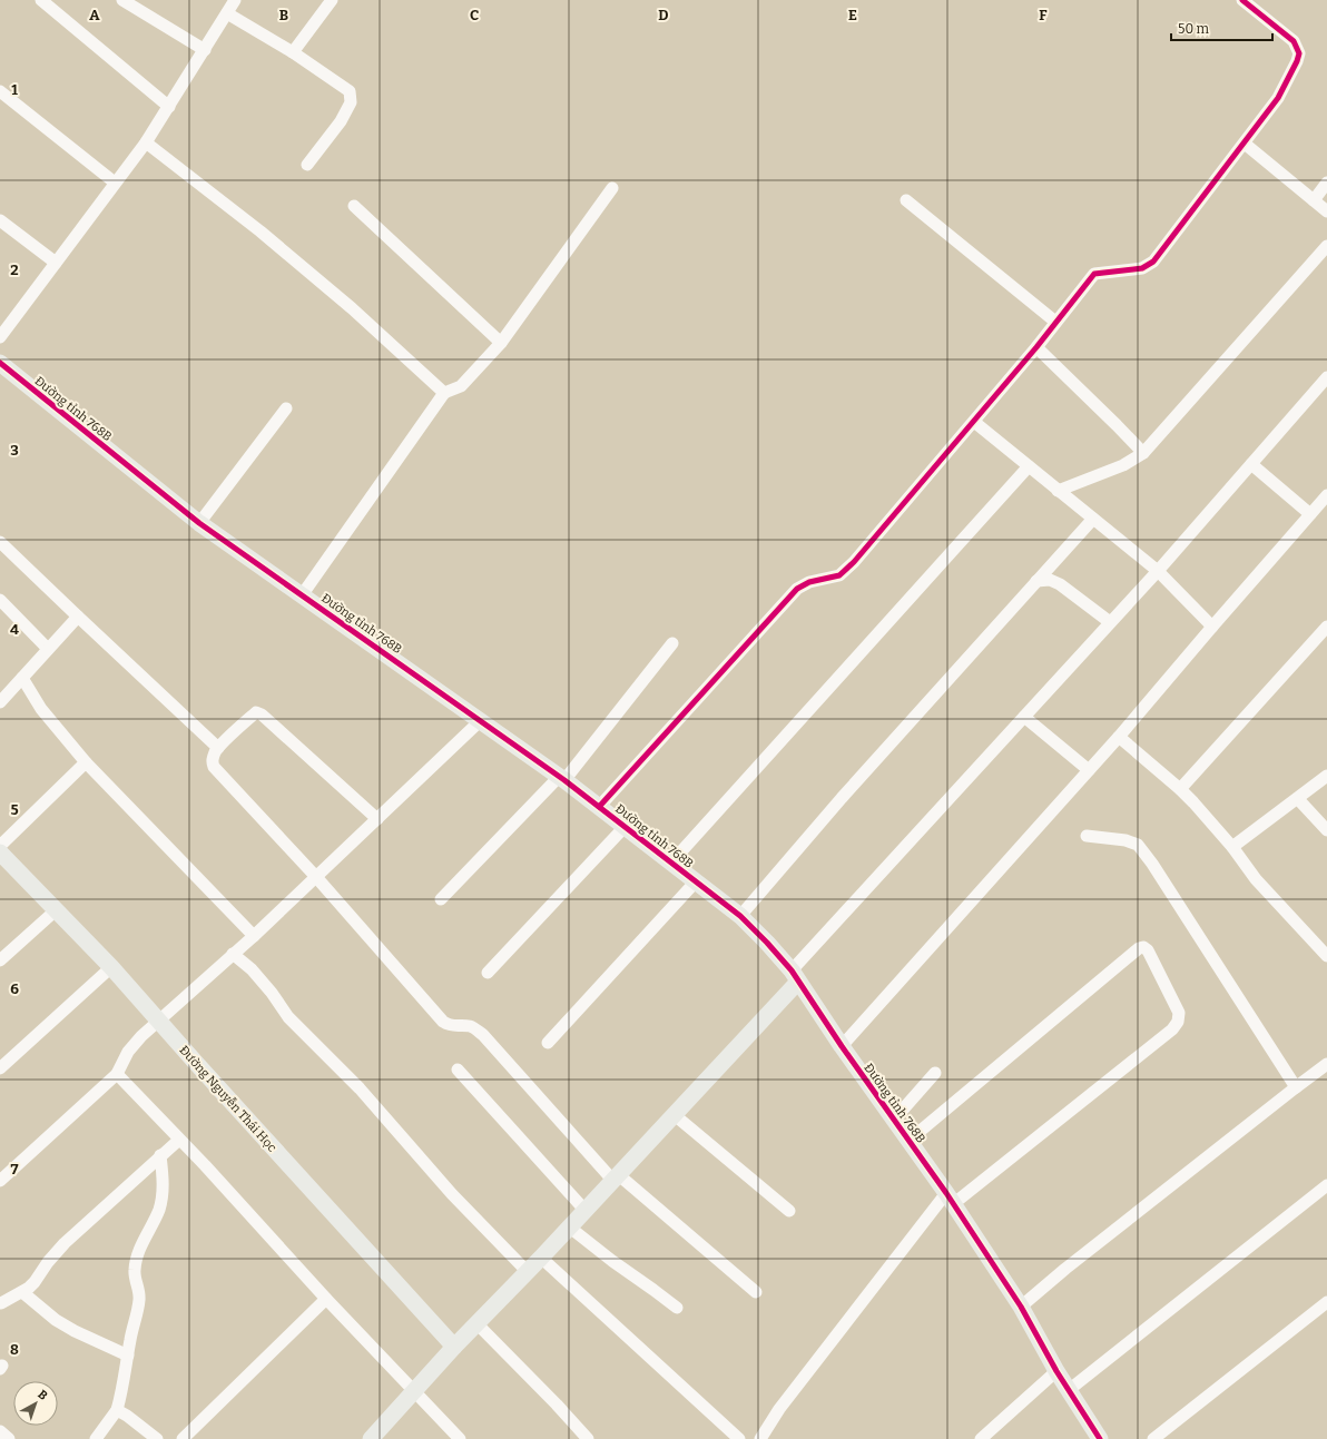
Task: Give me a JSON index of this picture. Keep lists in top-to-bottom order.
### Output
{
  "streets": {
    "street": ["Đường tỉnh 768B", "Đường Nguyễn Thái Học"]
  },
  "scale_bar": "50 m",
  "north": "top right",
  "grid": {
    "columns": [
      "A",
      "B",
      "C",
      "D",
      "E",
      "F"
    ],
    "rows": [
      "1",
      "2",
      "3",
      "4",
      "5",
      "6",
      "7",
      "8"
    ]
  }
}
